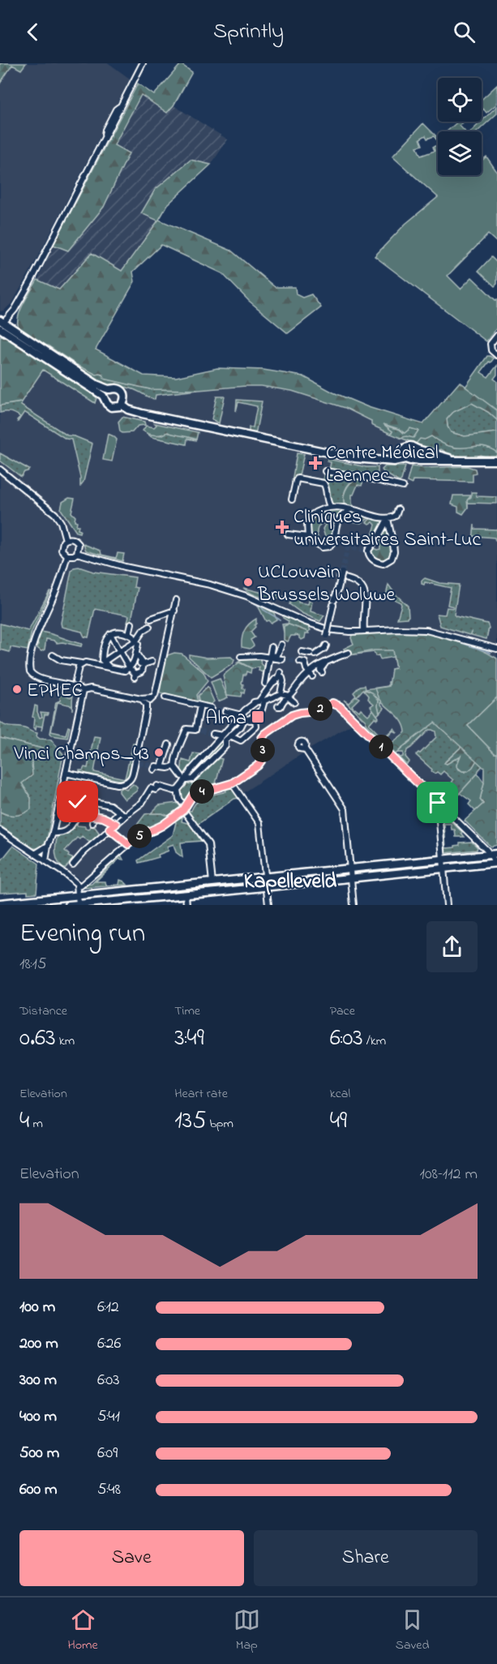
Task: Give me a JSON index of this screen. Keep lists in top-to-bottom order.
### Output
{
  "districts": ["Kapelleveld"],
  "places": {
    "health": ["Centre Médical Laennec", "Cliniques universitaires Saint-Luc"],
    "other": ["UCLouvain Brussels Woluwe", "EPHEC", "Vinci Champs_43"],
    "transit": ["Alma"]
  },
  "page": {
    "header": "Sprintly",
    "pins": [
      "2",
      "1",
      "3",
      "4",
      "5"
    ],
    "heading": ["Evening run", "18:15"],
    "stats": [
      ["Distance", "0.63 km"],
      ["Time", "3:49"],
      ["Pace", "6:03 /km"],
      ["Elevation", "4 m"],
      ["Heart rate", "135 bpm"],
      ["kcal", "49"]
    ],
    "chart": ["Elevation", "108–112 m"],
    "list": [
      {
        "name": "100 m",
        "note": "6:12"
      },
      {
        "name": "200 m",
        "note": "6:26"
      },
      {
        "name": "300 m",
        "note": "6:03"
      },
      {
        "name": "400 m",
        "note": "5:41"
      },
      {
        "name": "500 m",
        "note": "6:09"
      },
      {
        "name": "600 m",
        "note": "5:48"
      }
    ],
    "buttons": ["Save", "Share"],
    "tabs": ["Home", "Map", "Saved"]
  }
}
